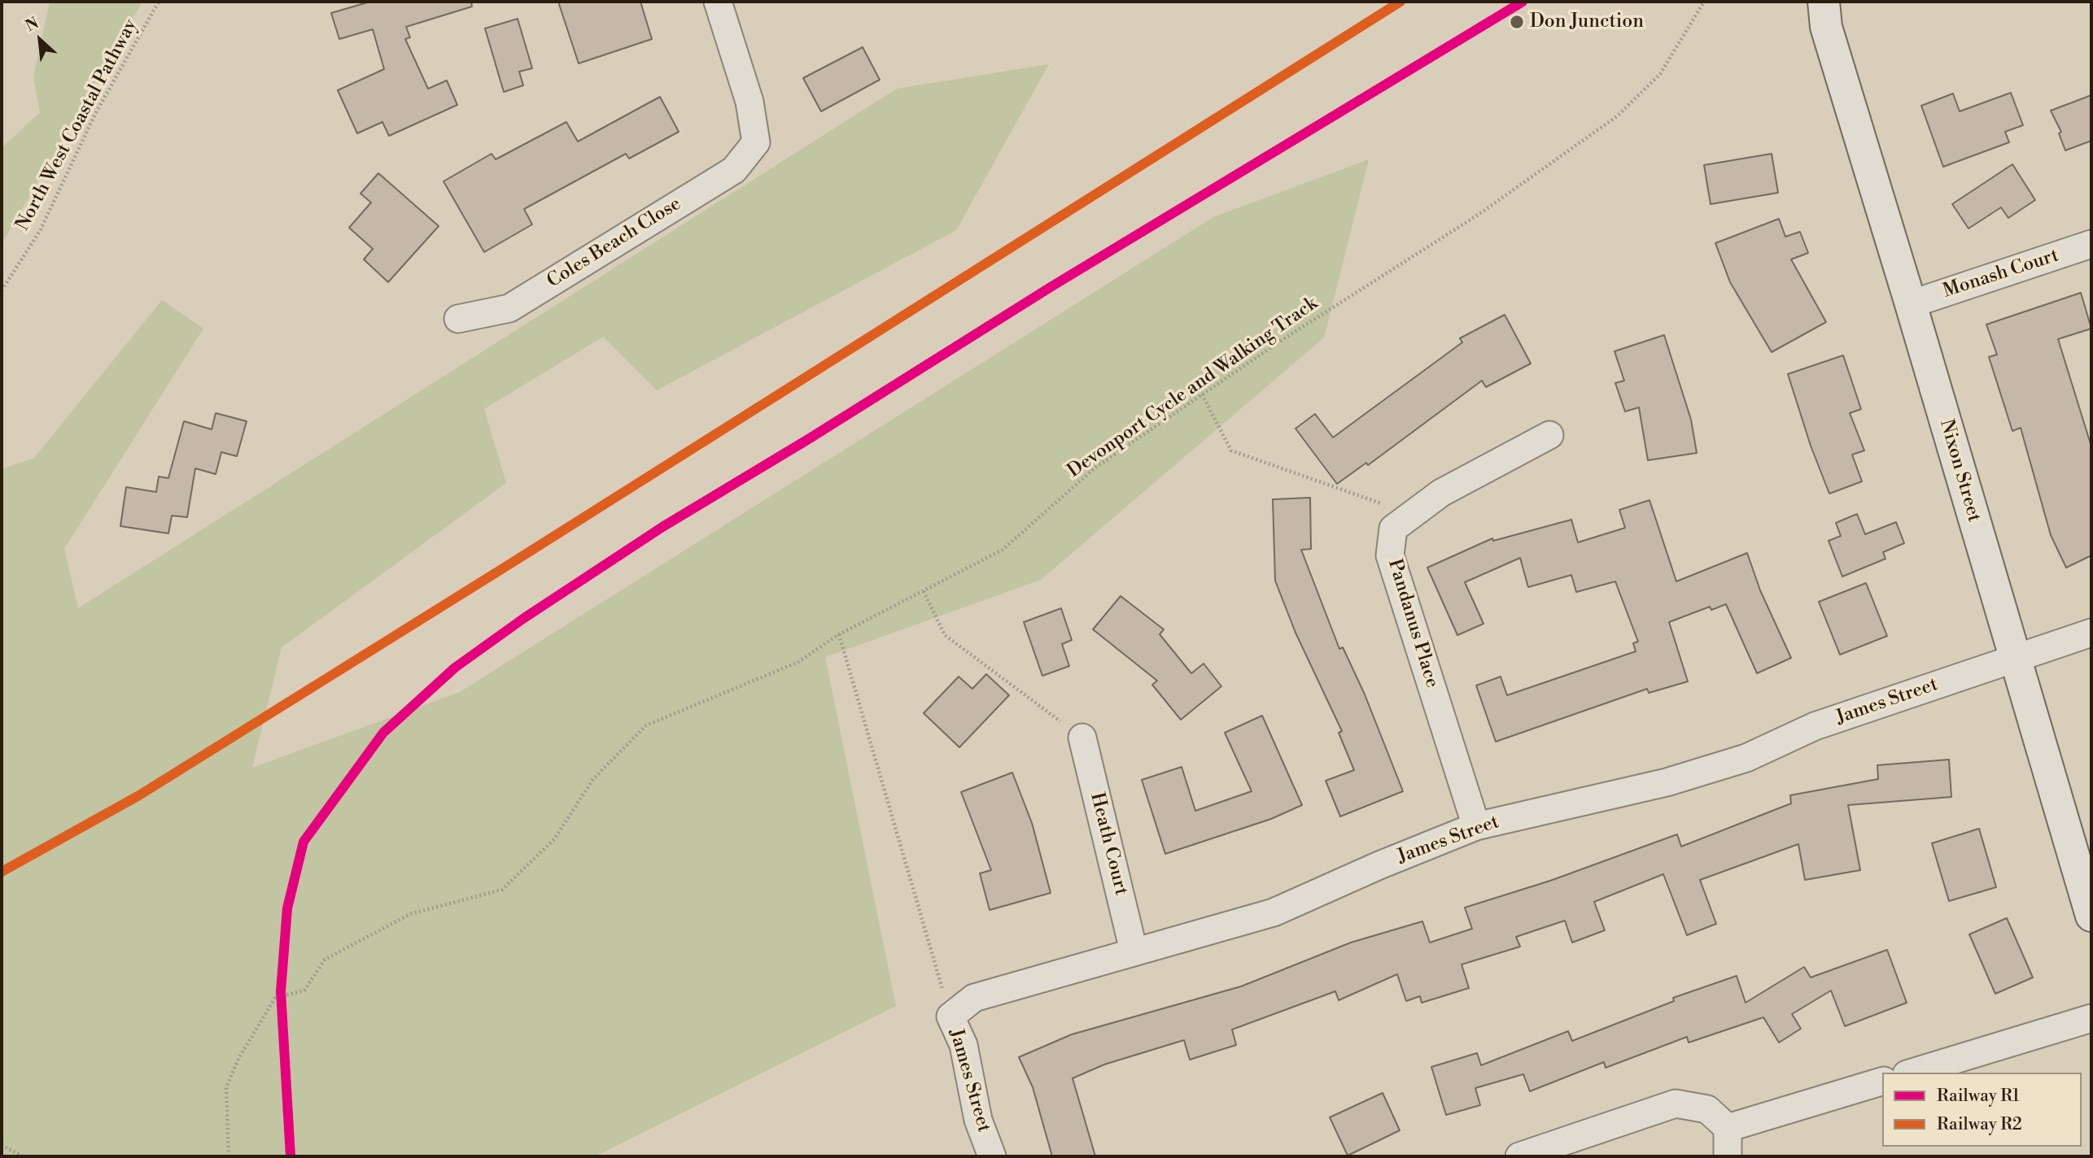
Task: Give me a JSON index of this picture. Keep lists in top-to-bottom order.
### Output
{
  "streets": {
    "street": [
      "Coles Beach Close",
      "Monash Court",
      "Nixon Street",
      "Pandanus Place",
      "James Street",
      "Heath Court"
    ],
    "path": ["North West Coastal Pathway", "Devonport Cycle and Walking Track"]
  },
  "crossings": [
    ["Monash Court", "Nixon Street"],
    ["Nixon Street", "James Street"],
    ["Pandanus Place", "James Street"],
    ["James Street", "Heath Court"]
  ],
  "places": ["Don Junction"],
  "lines": ["rail line R1", "rail line R2"],
  "legend": ["Railway R1", "Railway R2"],
  "north": "top left"
}
